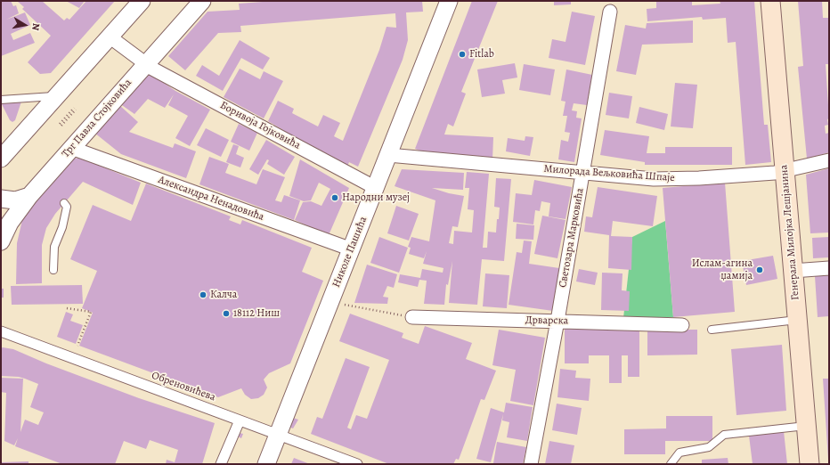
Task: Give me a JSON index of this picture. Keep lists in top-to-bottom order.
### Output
{
  "streets": {
    "main road": ["Генерала Милојка Лешјанина"],
    "street": [
      "Трг Павла Стојковића",
      "Боривоја Гојковића",
      "Милорада Вељковића Шпаје",
      "Александра Ненадовића",
      "Светозара Марковића",
      "Николе Пашића",
      "Дрварска",
      "Обреновићева"
    ]
  },
  "crossings": [
    ["Трг Павла Стојковића", "Боривоја Гојковића"],
    ["Трг Павла Стојковића", "Александра Ненадовића"],
    ["Боривоја Гојковића", "Николе Пашића"],
    ["Милорада Вељковића Шпаје", "Генерала Милојка Лешјанина"],
    ["Милорада Вељковића Шпаје", "Светозара Марковића"],
    ["Милорада Вељковића Шпаје", "Николе Пашића"],
    ["Александра Ненадовића", "Николе Пашића"],
    ["Светозара Марковића", "Дрварска"],
    ["Николе Пашића", "Обреновићева"]
  ],
  "places": [
    "Fitlab",
    "Народни музеј",
    "Ислам-агина џамија",
    "Калча",
    "18112 Ниш"
  ],
  "north": "right"
}
